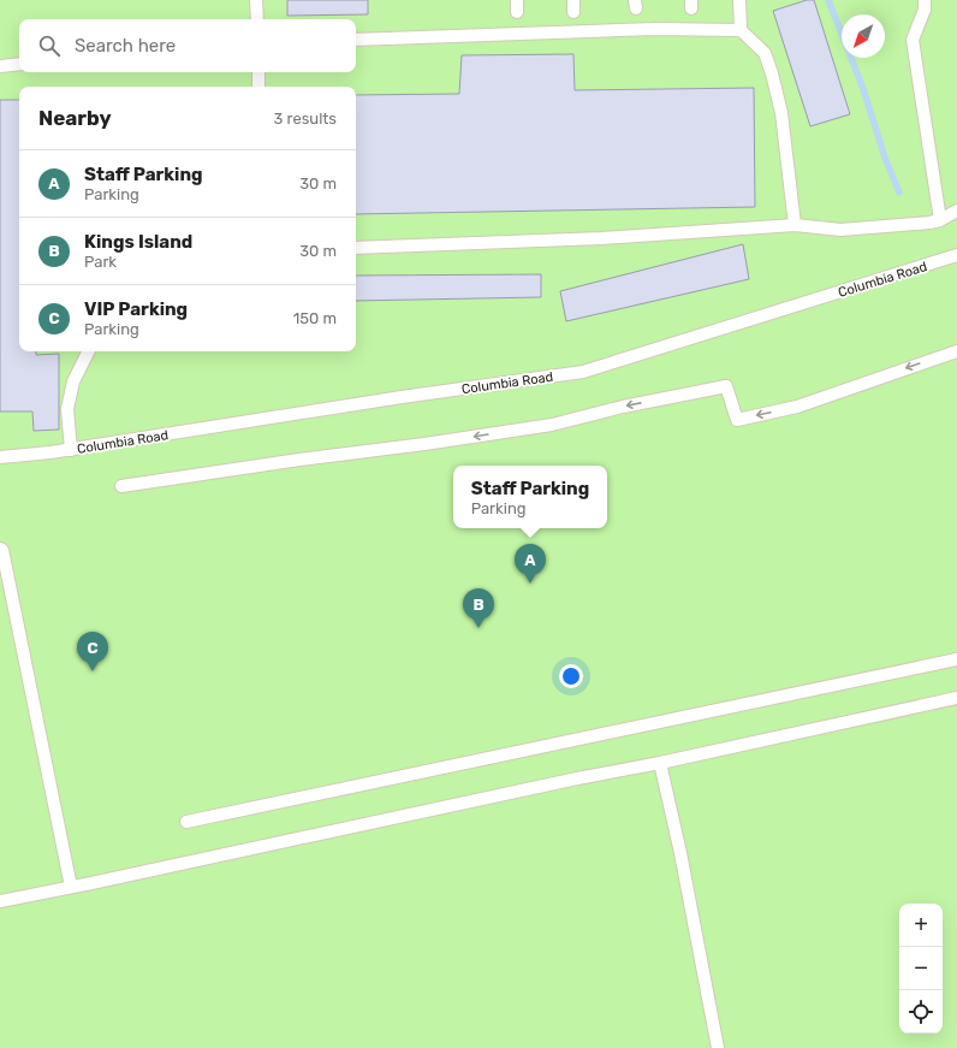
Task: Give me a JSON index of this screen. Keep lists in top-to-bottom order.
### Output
{
  "streets": {
    "lane": ["Columbia Road"]
  },
  "north": "bottom left",
  "page": {
    "search": "Search here",
    "heading": ["Nearby", "3 results"],
    "list": [
      {
        "mark": "A",
        "name": "Staff Parking",
        "note": "Parking",
        "value": "30 m"
      },
      {
        "mark": "B",
        "name": "Kings Island",
        "note": "Park",
        "value": "30 m"
      },
      {
        "mark": "C",
        "name": "VIP Parking",
        "note": "Parking",
        "value": "150 m"
      }
    ],
    "popup": ["Staff Parking", "Parking"],
    "pins": ["A", "B", "C"],
    "map_buttons": ["+", "−"]
  }
}
